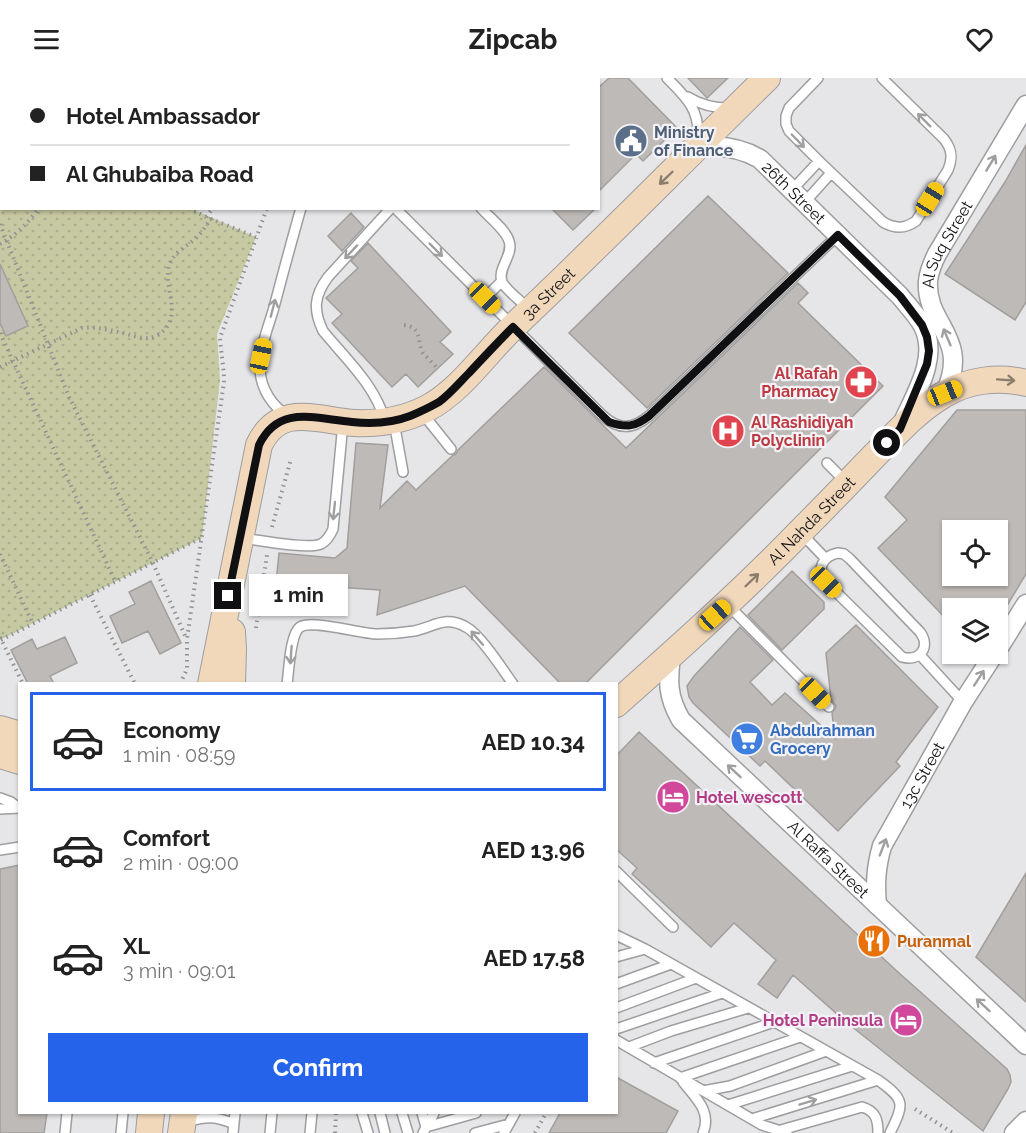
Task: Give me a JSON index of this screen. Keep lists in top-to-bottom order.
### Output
{
  "streets": {
    "street": [
      "26th Street",
      "Al Suq Street",
      "3a Street",
      "Al Nahda Street",
      "13c Street",
      "Al Raffa Street"
    ]
  },
  "crossings": [
    ["26th Street", "3a Street"],
    ["26th Street", "Al Nahda Street"],
    ["Al Suq Street", "Al Nahda Street"],
    ["Al Nahda Street", "Al Raffa Street"],
    ["13c Street", "Al Raffa Street"]
  ],
  "one_way": [
    "Al Suq Street",
    "3a Street",
    "13c Street",
    "Al Raffa Street"
  ],
  "places": {
    "public building": ["Ministry of Finance"],
    "pharmacy": ["Al Rafah Pharmacy"],
    "hospital": ["Al Rashidiyah Polyclinin"],
    "supermarket": ["Abdulrahman Grocery"],
    "hotel": ["Hotel wescott", "Hotel Peninsula"],
    "restaurant": ["Puranmal"]
  },
  "page": {
    "header": "Zipcab",
    "banner": ["Hotel Ambassador", "Al Ghubaiba Road"],
    "bubble": "1 min",
    "list": [
      {
        "name": "Economy",
        "note": "1 min · 08:59",
        "value": "AED 10.34"
      },
      {
        "name": "Comfort",
        "note": "2 min · 09:00",
        "value": "AED 13.96"
      },
      {
        "name": "XL",
        "note": "3 min · 09:01",
        "value": "AED 17.58"
      }
    ],
    "buttons": "Confirm"
  }
}
